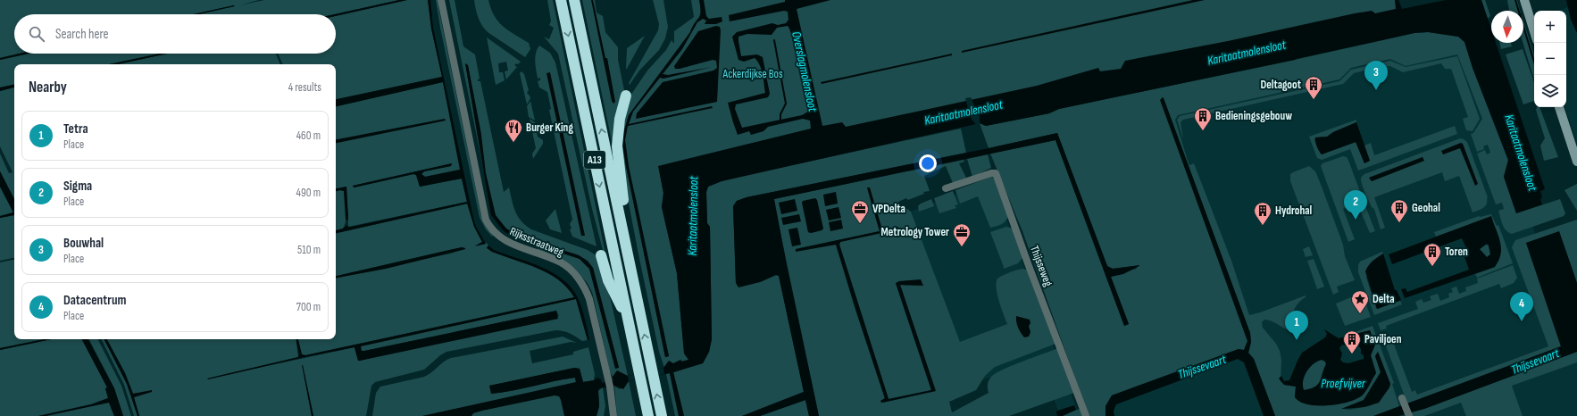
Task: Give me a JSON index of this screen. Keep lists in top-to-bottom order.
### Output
{
  "streets": {
    "highway": ["A13"],
    "street": ["Rijksstraatweg", "Thijsseweg"]
  },
  "water": [
    "Karitaatmolensloot",
    "Overslagmolensloot",
    "Thijssevaart",
    "Proefvijver"
  ],
  "parks": ["Ackerdijkse Bos"],
  "places": {
    "building": [
      "Deltagoot",
      "Bedieningsgebouw",
      "Geohal",
      "Hydrohal",
      "Toren",
      "Paviljoen"
    ],
    "restaurant": ["Burger King"],
    "office": ["VPDelta", "Metrology Tower"],
    "place": ["Delta"]
  },
  "north": "bottom",
  "page": {
    "map_buttons": ["+", "−"],
    "search": "Search here",
    "pins": [
      "3",
      "2",
      "4",
      "1"
    ],
    "heading": ["Nearby", "4 results"],
    "list": [
      {
        "mark": "1",
        "name": "Tetra",
        "note": "Place",
        "value": "460 m"
      },
      {
        "mark": "2",
        "name": "Sigma",
        "note": "Place",
        "value": "490 m"
      },
      {
        "mark": "3",
        "name": "Bouwhal",
        "note": "Place",
        "value": "510 m"
      },
      {
        "mark": "4",
        "name": "Datacentrum",
        "note": "Place",
        "value": "700 m"
      }
    ]
  }
}
